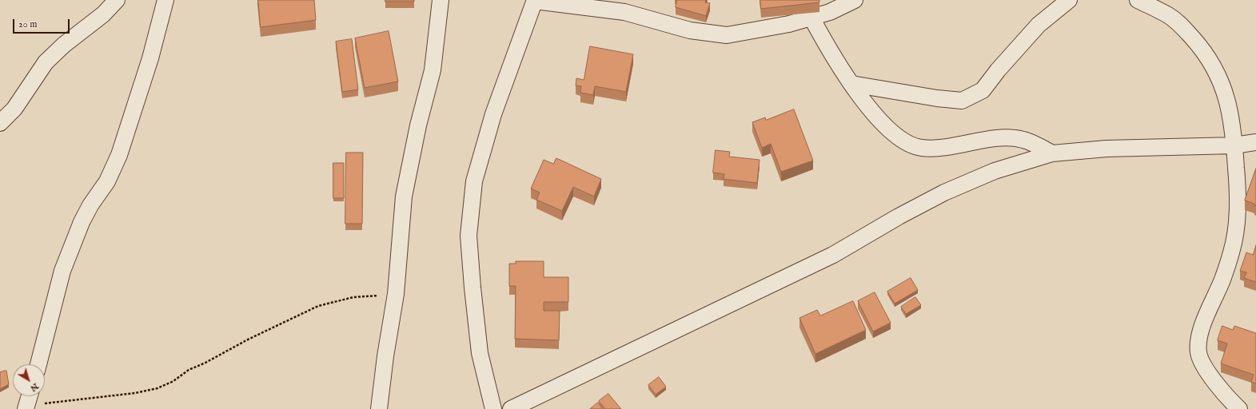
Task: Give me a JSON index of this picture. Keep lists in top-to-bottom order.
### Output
{
  "scale_bar": "20 m",
  "north": "bottom right"
}
